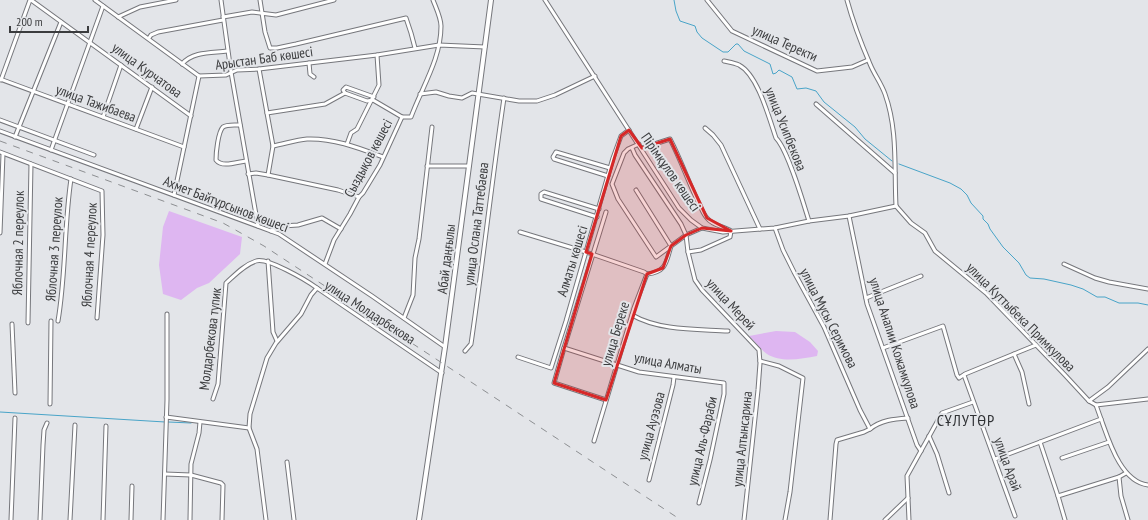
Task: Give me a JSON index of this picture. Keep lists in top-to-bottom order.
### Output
{
  "streets": {
    "street": [
      "улица Теректи",
      "Арыстан Баб көшесі",
      "улица Курчатова",
      "улица Тажибаева",
      "улица Усипбекова",
      "Сыздықов көшесі",
      "Пірімқұлов көшесі",
      "Ахмет Байтұрсынов көшесі",
      "улица Ослана Таттебаева",
      "Яблочная 2 переулок",
      "Яблочная 3 переулок",
      "Яблочная 4 переулок",
      "Абай даңғылы",
      "Алматы көшесі",
      "улица Мерей",
      "улица Молдарбекова",
      "улица Куттыбека Примкулова",
      "улица Мусы Серимова",
      "улица Береке",
      "Молдарбекова тупик",
      "улица Анапии Кожамкулова",
      "улица Алматы",
      "улица Ауэзова",
      "улица Алтынсарина",
      "улица Аль-Фараби",
      "улица Арай"
    ]
  },
  "crossings": [
    ["Арыстан Баб көшесі", "Сыздықов көшесі"],
    ["Арыстан Баб көшесі", "Абай даңғылы"],
    ["улица Усипбекова", "Пірімқұлов көшесі"],
    ["Сыздықов көшесі", "Ахмет Байтұрсынов көшесі"],
    ["Пірімқұлов көшесі", "Алматы көшесі"],
    ["Пірімқұлов көшесі", "улица Куттыбека Примкулова"],
    ["Пірімқұлов көшесі", "улица Мусы Серимова"],
    ["Пірімқұлов көшесі", "улица Анапии Кожамкулова"],
    ["Ахмет Байтұрсынов көшесі", "Абай даңғылы"],
    ["Яблочная 3 переулок", "Яблочная 4 переулок"],
    ["Абай даңғылы", "улица Молдарбекова"],
    ["улица Мерей", "улица Алтынсарина"],
    ["улица Береке", "улица Алматы"],
    ["улица Алматы", "улица Ауэзова"],
    ["улица Алматы", "улица Аль-Фараби"]
  ],
  "districts": ["СҰЛУТӨР"],
  "scale_bar": "200 m"
}
